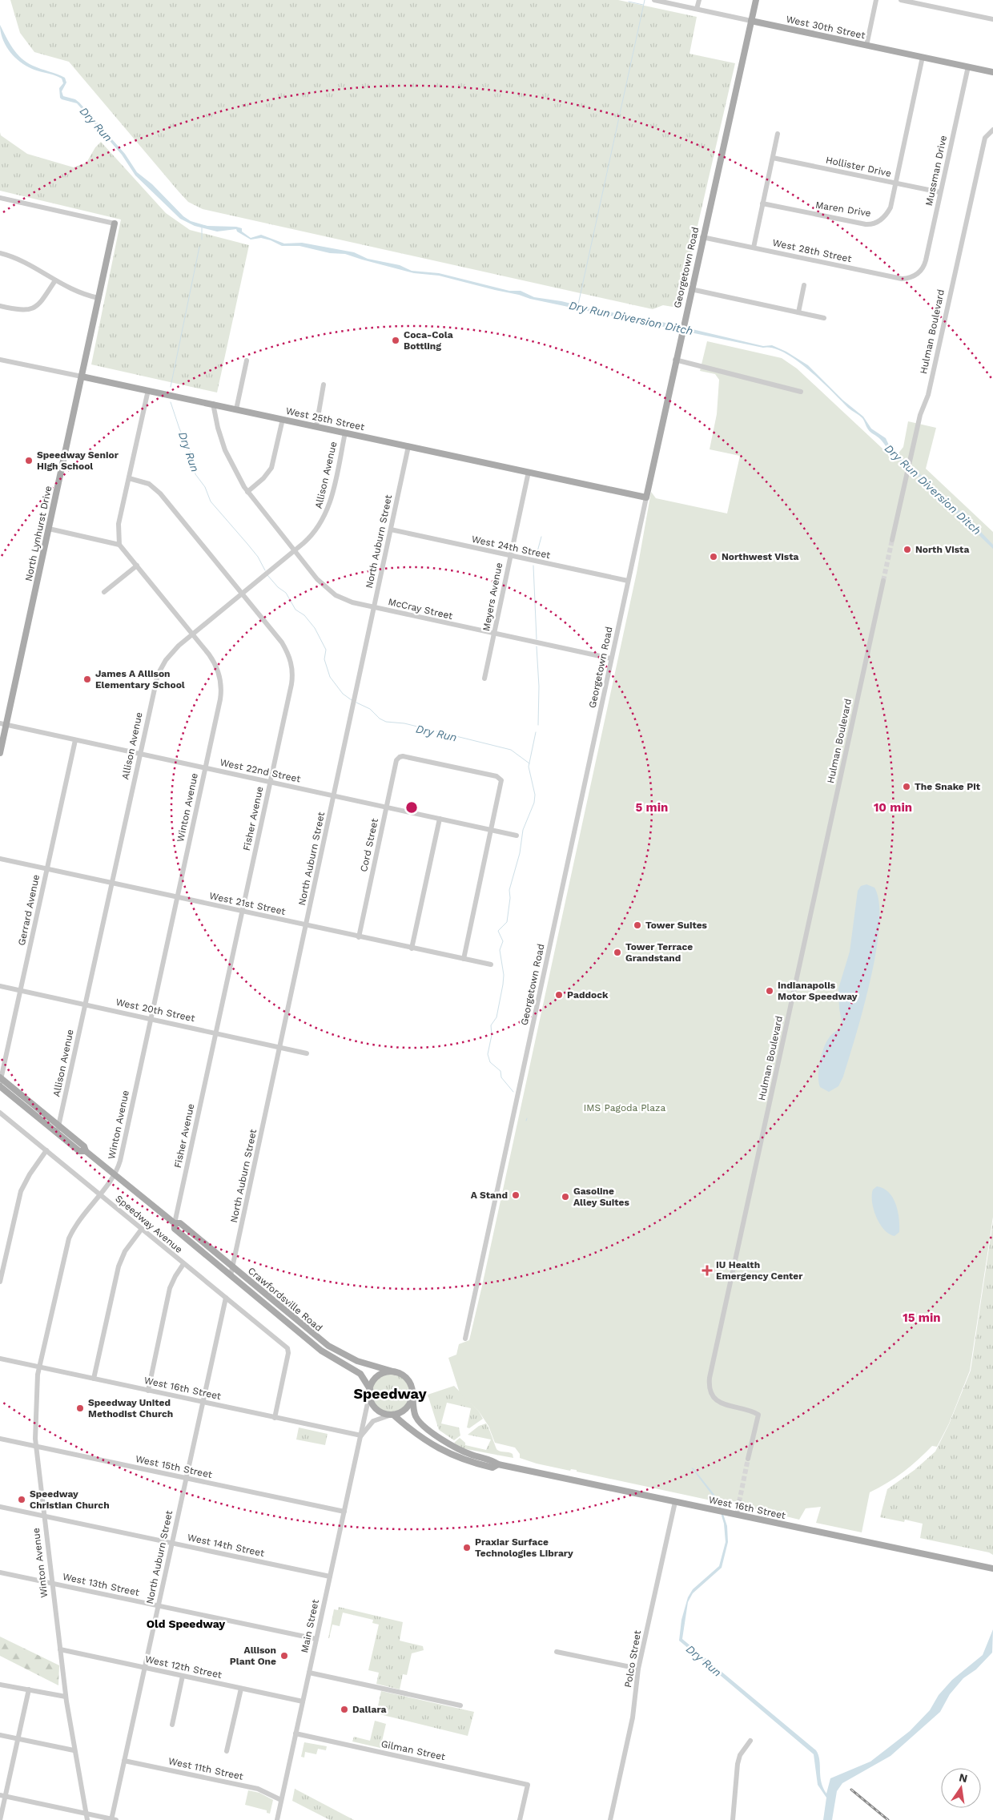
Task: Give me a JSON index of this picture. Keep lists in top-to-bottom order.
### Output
{
  "streets": {
    "main road": [
      "West 30th Street",
      "Georgetown Road",
      "West 25th Street",
      "North Lynhurst Drive",
      "Crawfordsville Road",
      "West 16th Street"
    ],
    "street": [
      "Hollister Drive",
      "Mussman Drive",
      "Maren Drive",
      "West 28th Street",
      "Hulman Boulevard",
      "Allison Avenue",
      "North Auburn Street",
      "West 24th Street",
      "Meyers Avenue",
      "McCray Street",
      "West 22nd Street",
      "Winton Avenue",
      "Fisher Avenue",
      "Cord Street",
      "West 21st Street",
      "Gerrard Avenue",
      "West 20th Street",
      "Speedway Avenue",
      "West 15th Street",
      "West 14th Street",
      "West 13th Street",
      "Main Street",
      "Polco Street",
      "West 12th Street",
      "Gilman Street",
      "West 11th Street"
    ]
  },
  "crossings": [
    ["West 30th Street", "Mussman Drive"],
    ["West 30th Street", "Maren Drive"],
    ["West 30th Street", "Georgetown Road"],
    ["Hollister Drive", "Mussman Drive"],
    ["Hollister Drive", "Maren Drive"],
    ["Mussman Drive", "West 28th Street"],
    ["West 28th Street", "Georgetown Road"],
    ["Georgetown Road", "West 25th Street"],
    ["Georgetown Road", "West 24th Street"],
    ["Georgetown Road", "McCray Street"],
    ["West 25th Street", "Allison Avenue"],
    ["West 25th Street", "North Lynhurst Drive"],
    ["West 25th Street", "North Auburn Street"],
    ["West 25th Street", "Meyers Avenue"],
    ["West 25th Street", "McCray Street"],
    ["Allison Avenue", "McCray Street"],
    ["Allison Avenue", "West 22nd Street"],
    ["Allison Avenue", "Winton Avenue"],
    ["Allison Avenue", "Fisher Avenue"],
    ["Allison Avenue", "West 21st Street"],
    ["Allison Avenue", "West 20th Street"],
    ["Allison Avenue", "Crawfordsville Road"],
    ["North Lynhurst Drive", "West 22nd Street"],
    ["North Auburn Street", "West 24th Street"],
    ["North Auburn Street", "McCray Street"],
    ["North Auburn Street", "West 22nd Street"],
    ["North Auburn Street", "West 21st Street"],
    ["North Auburn Street", "West 20th Street"],
    ["North Auburn Street", "Speedway Avenue"],
    ["North Auburn Street", "Crawfordsville Road"],
    ["North Auburn Street", "West 16th Street"],
    ["North Auburn Street", "West 15th Street"],
    ["North Auburn Street", "West 14th Street"],
    ["North Auburn Street", "West 13th Street"],
    ["North Auburn Street", "West 12th Street"],
    ["North Auburn Street", "West 11th Street"],
    ["West 24th Street", "Meyers Avenue"],
    ["Meyers Avenue", "McCray Street"],
    ["West 22nd Street", "Winton Avenue"],
    ["West 22nd Street", "Fisher Avenue"],
    ["West 22nd Street", "Cord Street"],
    ["West 22nd Street", "Gerrard Avenue"],
    ["Winton Avenue", "West 21st Street"],
    ["Winton Avenue", "West 20th Street"],
    ["Winton Avenue", "Speedway Avenue"],
    ["Winton Avenue", "Crawfordsville Road"],
    ["Winton Avenue", "West 16th Street"],
    ["Winton Avenue", "West 15th Street"],
    ["Winton Avenue", "West 14th Street"],
    ["Winton Avenue", "West 13th Street"],
    ["Winton Avenue", "West 12th Street"],
    ["Fisher Avenue", "West 21st Street"],
    ["Fisher Avenue", "West 20th Street"],
    ["Fisher Avenue", "Crawfordsville Road"],
    ["Cord Street", "West 21st Street"],
    ["West 21st Street", "Gerrard Avenue"],
    ["Gerrard Avenue", "West 20th Street"],
    ["Gerrard Avenue", "Crawfordsville Road"],
    ["Speedway Avenue", "West 16th Street"],
    ["Crawfordsville Road", "West 16th Street"],
    ["Crawfordsville Road", "Main Street"],
    ["West 16th Street", "Main Street"],
    ["West 16th Street", "Polco Street"],
    ["West 15th Street", "Main Street"],
    ["West 14th Street", "Main Street"],
    ["West 13th Street", "Main Street"],
    ["Main Street", "West 12th Street"],
    ["Main Street", "Gilman Street"],
    ["Main Street", "West 11th Street"]
  ],
  "districts": ["Speedway", "Old Speedway"],
  "water": ["Dry Run", "Dry Run Diversion Ditch"],
  "parks": ["IMS Pagoda Plaza"],
  "places": {
    "other": [
      "Coca-Cola Bottling",
      "Speedway Senior High School",
      "North Vista",
      "Northwest Vista",
      "James A Allison Elementary School",
      "The Snake Pit",
      "Tower Suites",
      "Tower Terrace Grandstand",
      "Indianapolis Motor Speedway",
      "Paddock",
      "A Stand",
      "Gasoline Alley Suites",
      "Speedway United Methodist Church",
      "Speedway Christian Church",
      "Praxiar Surface Technologies Library",
      "Allison Plant One",
      "Dallara"
    ],
    "health": ["IU Health Emergency Center"]
  },
  "north": "top",
  "rings": ["5 min", "10 min", "15 min"]
}
